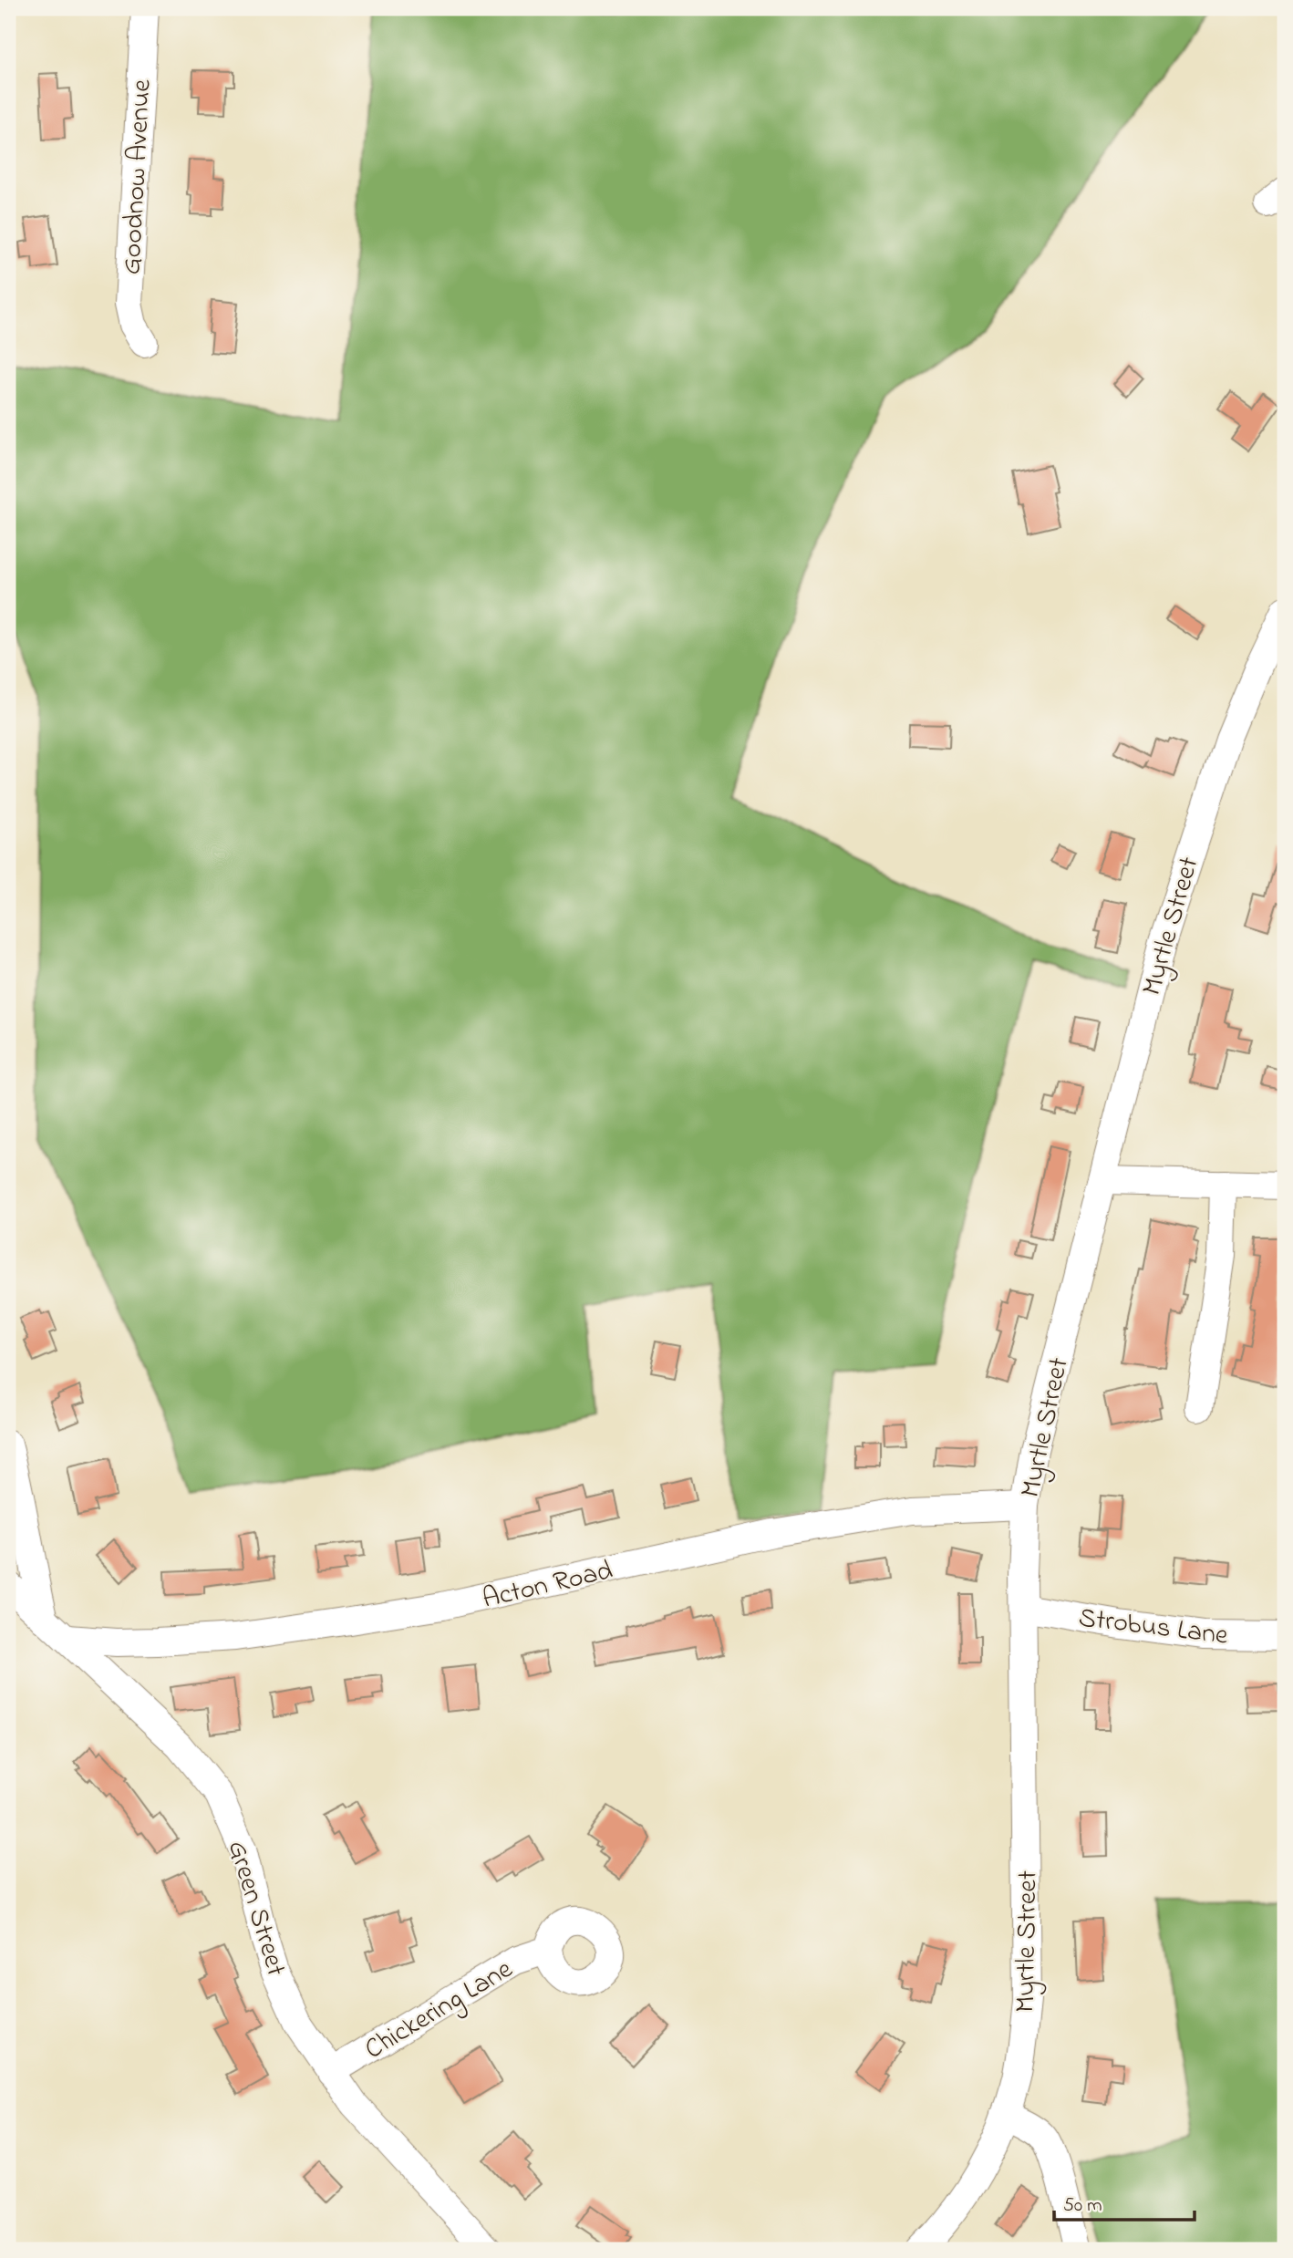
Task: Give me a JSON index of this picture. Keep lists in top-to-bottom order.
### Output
{
  "streets": {
    "street": [
      "Goodnow Avenue",
      "Myrtle Street",
      "Acton Road",
      "Strobus Lane",
      "Green Street",
      "Chickering Lane"
    ]
  },
  "crossings": [
    ["Myrtle Street", "Acton Road"],
    ["Myrtle Street", "Strobus Lane"],
    ["Acton Road", "Green Street"],
    ["Green Street", "Chickering Lane"]
  ],
  "scale_bar": "50 m"
}
